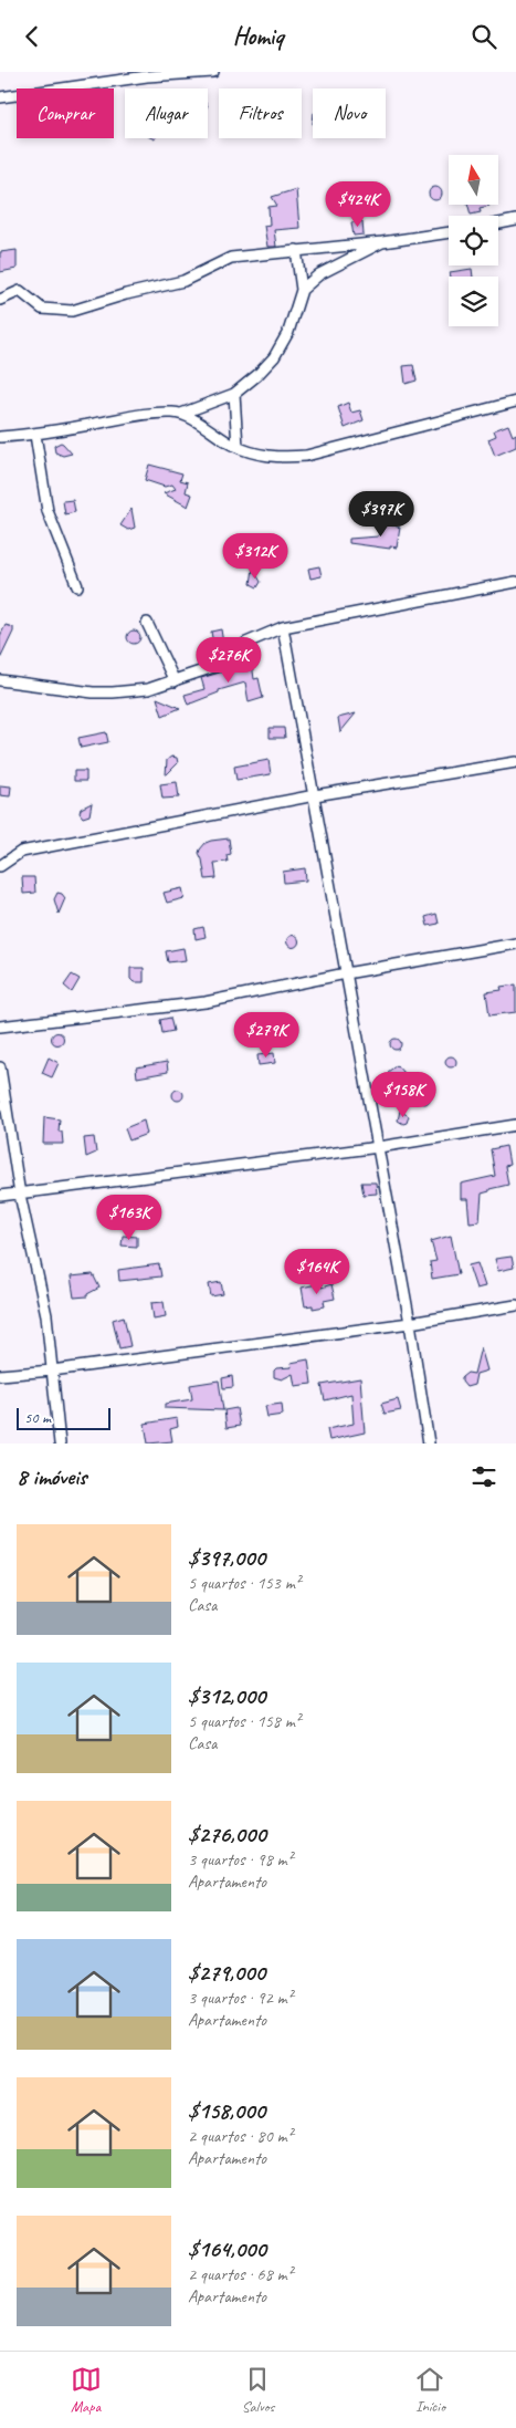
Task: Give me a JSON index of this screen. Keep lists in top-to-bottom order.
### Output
{
  "scale_bar": "50 m",
  "north": "top",
  "page": {
    "header": "Homiq",
    "chip": [
      "Comprar",
      "Alugar",
      "Filtros",
      "Novo"
    ],
    "price": [
      "$424K",
      "$397K",
      "$312K",
      "$276K",
      "$279K",
      "$158K",
      "$163K",
      "$164K"
    ],
    "scale": "50 m",
    "heading": "8 imóveis",
    "list": [
      {
        "name": "$397,000",
        "note": "5 quartos · 153 m² · Casa"
      },
      {
        "name": "$312,000",
        "note": "5 quartos · 158 m² · Casa"
      },
      {
        "name": "$276,000",
        "note": "3 quartos · 98 m² · Apartamento"
      },
      {
        "name": "$279,000",
        "note": "3 quartos · 92 m² · Apartamento"
      },
      {
        "name": "$158,000",
        "note": "2 quartos · 80 m² · Apartamento"
      },
      {
        "name": "$164,000",
        "note": "2 quartos · 68 m² · Apartamento"
      }
    ],
    "tabs": ["Mapa", "Salvos", "Início"]
  }
}
